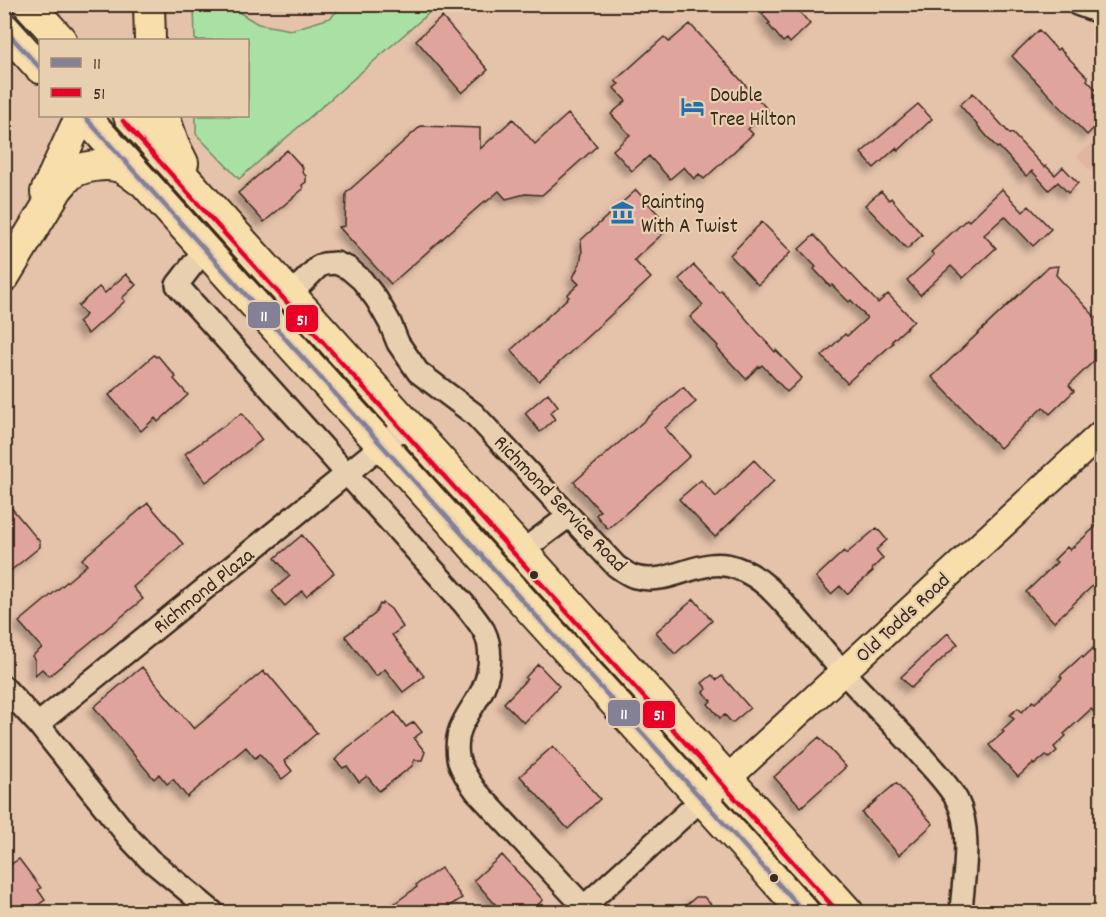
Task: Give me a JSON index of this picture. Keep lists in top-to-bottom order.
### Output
{
  "streets": {
    "main road": ["Old Todds Road"],
    "street": ["Richmond Service Road", "Richmond Plaza"]
  },
  "crossings": [
    ["Richmond Service Road", "Old Todds Road"]
  ],
  "places": {
    "hotel": ["Double Tree Hilton"],
    "museum": ["Painting With A Twist"]
  },
  "lines": ["transit line 11", "transit line 51"],
  "legend": ["11", "51"]
}
